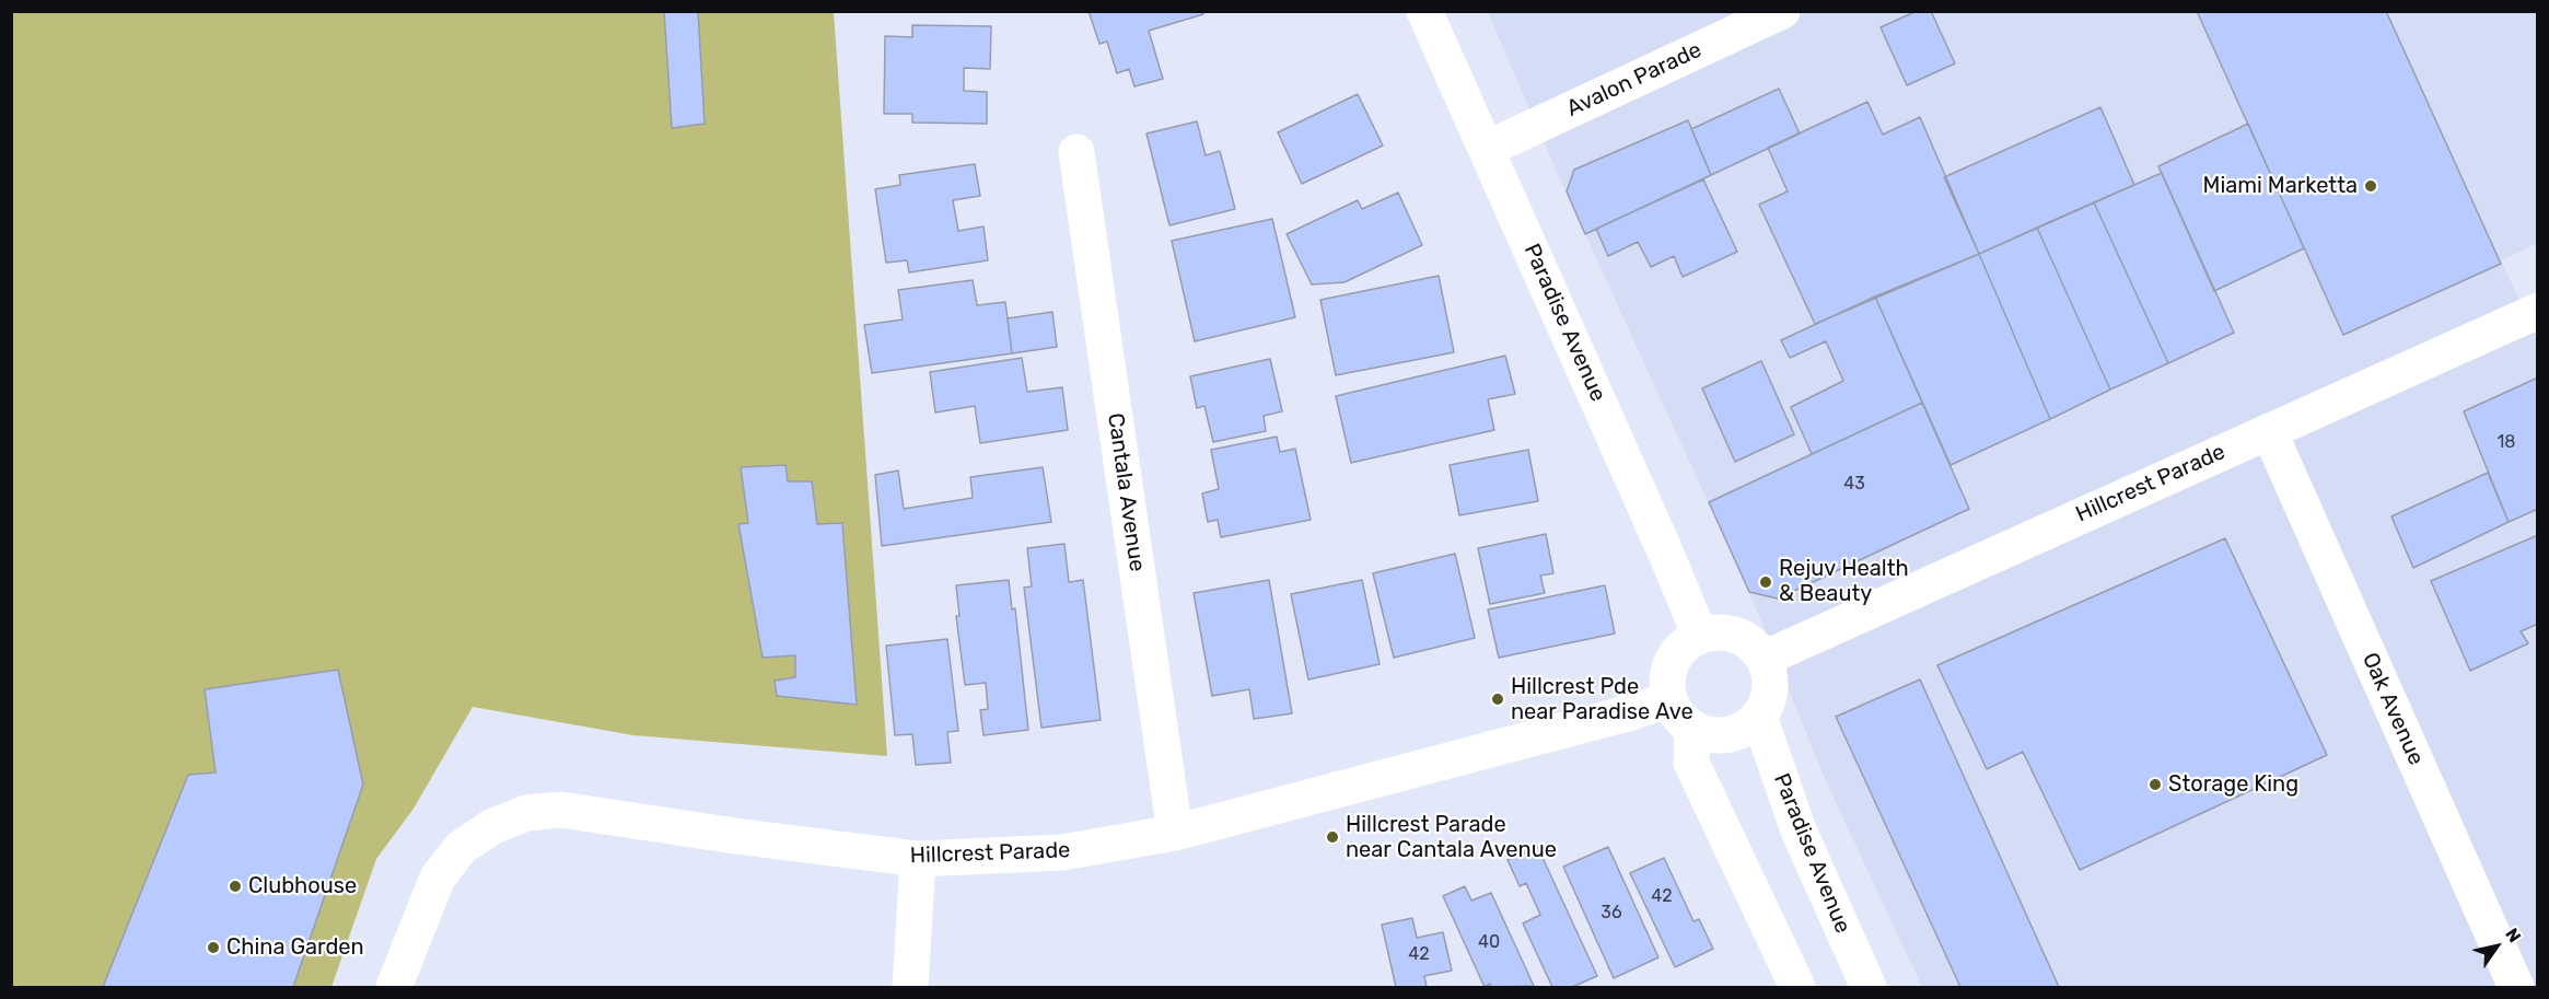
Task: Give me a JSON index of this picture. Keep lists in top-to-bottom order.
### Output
{
  "streets": {
    "street": [
      "Avalon Parade",
      "Paradise Avenue",
      "Hillcrest Parade",
      "Cantala Avenue",
      "Oak Avenue"
    ]
  },
  "crossings": [
    ["Avalon Parade", "Paradise Avenue"],
    ["Paradise Avenue", "Hillcrest Parade"],
    ["Hillcrest Parade", "Cantala Avenue"],
    ["Hillcrest Parade", "Oak Avenue"]
  ],
  "places": [
    "Miami Marketta",
    "Rejuv Health & Beauty",
    "Hillcrest Pde near Paradise Ave",
    "Storage King",
    "Hillcrest Parade near Cantala Avenue",
    "Clubhouse",
    "China Garden"
  ],
  "house_numbers": [
    "18",
    "43",
    "42",
    "36",
    "40",
    "42"
  ],
  "north": "top right"
}
